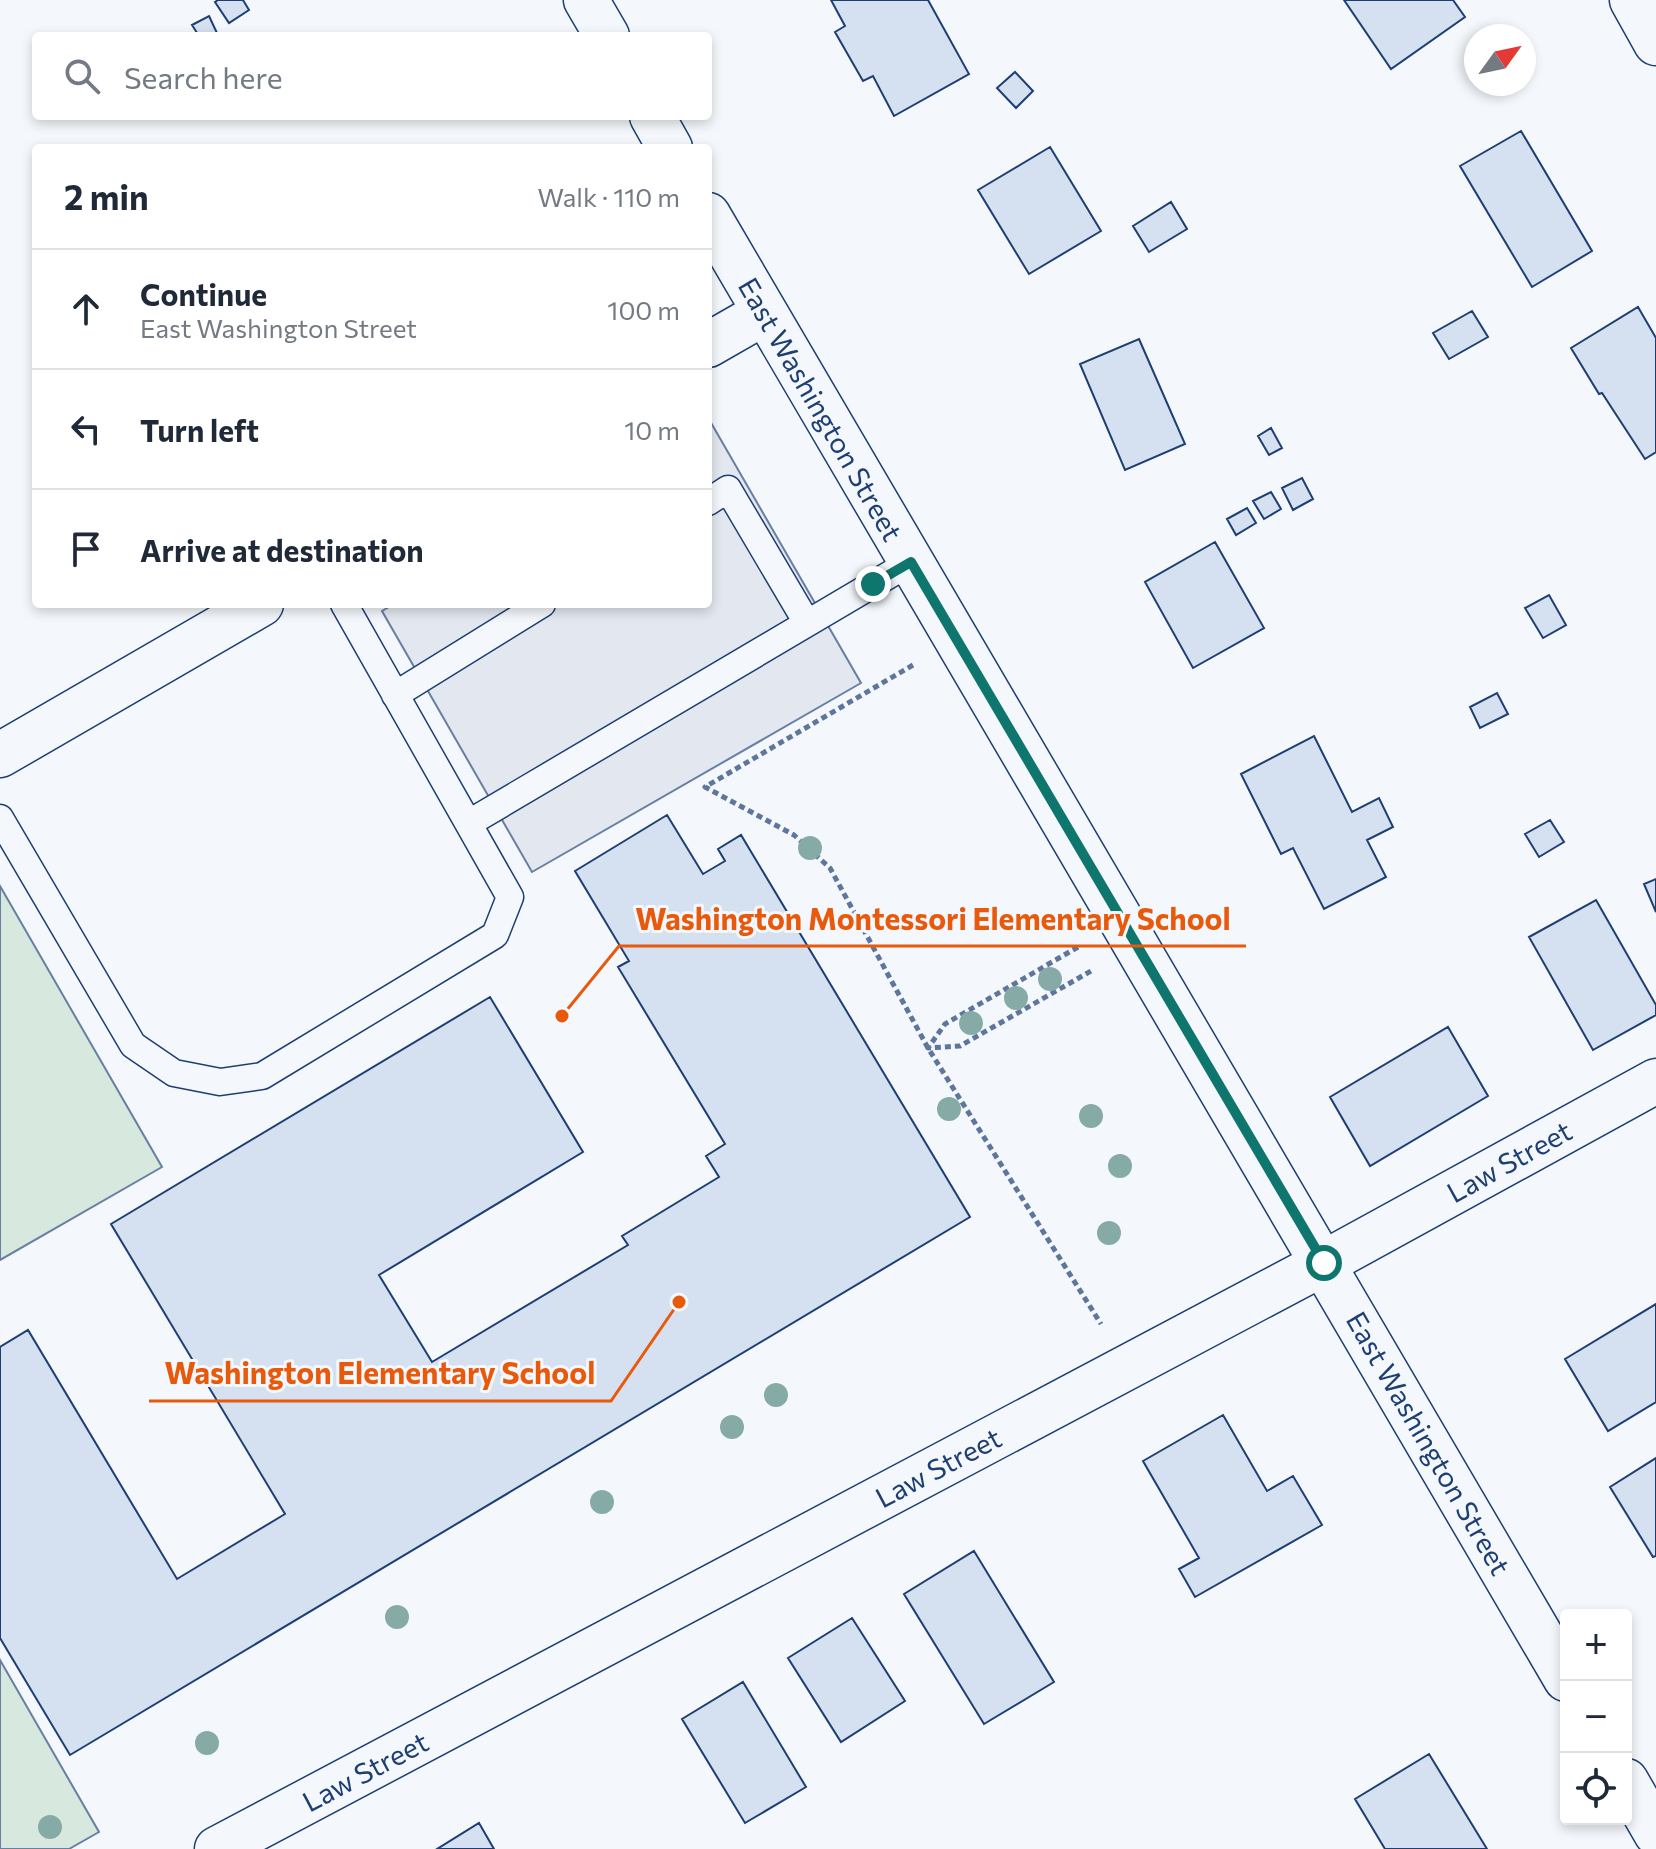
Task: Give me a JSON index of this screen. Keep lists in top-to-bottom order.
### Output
{
  "streets": {
    "street": ["East Washington Street", "Law Street"]
  },
  "crossings": [
    ["East Washington Street", "Law Street"]
  ],
  "places": ["Washington Montessori Elementary School", "Washington Elementary School"],
  "north": "top right",
  "page": {
    "search": "Search here",
    "heading": ["2 min", "Walk · 110 m"],
    "list": [
      ["Continue", "East Washington Street", "100 m"],
      ["Turn left", "10 m"],
      "Arrive at destination"
    ],
    "map_buttons": ["+", "−"]
  }
}
